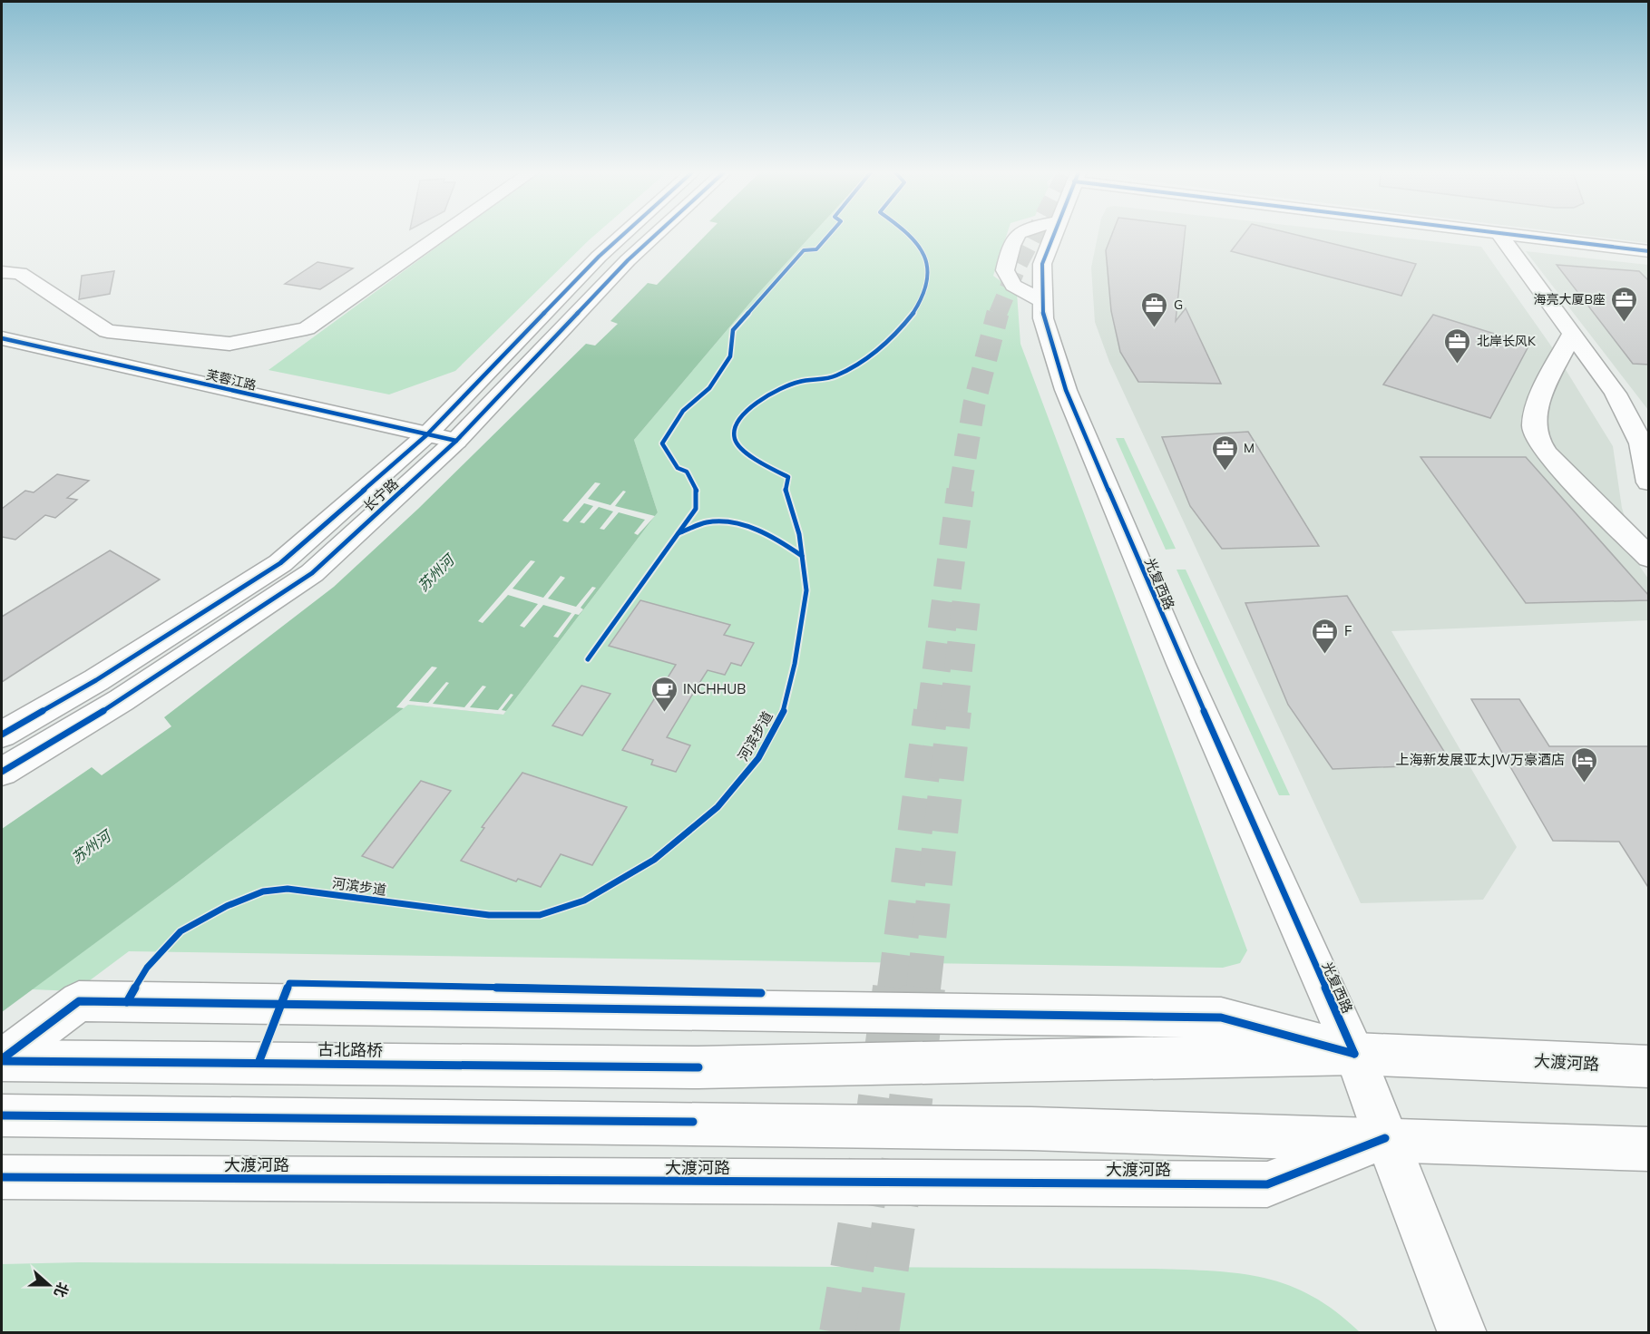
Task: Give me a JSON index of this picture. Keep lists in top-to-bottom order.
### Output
{
  "streets": {
    "street": [
      "芙蓉江路",
      "长宁路",
      "光复西路",
      "古北路桥",
      "大渡河路"
    ],
    "cycle path": ["河滨步道"]
  },
  "crossings": [
    ["芙蓉江路", "长宁路"],
    ["光复西路", "大渡河路"],
    ["古北路桥", "大渡河路"]
  ],
  "water": ["苏州河"],
  "places": {
    "office": [
      "海亮大厦B座",
      "G",
      "北岸长风K",
      "M",
      "F"
    ],
    "cafe": ["INCHHUB"],
    "hotel": ["上海新发展亚太JW万豪酒店"]
  },
  "north": "right"
}
